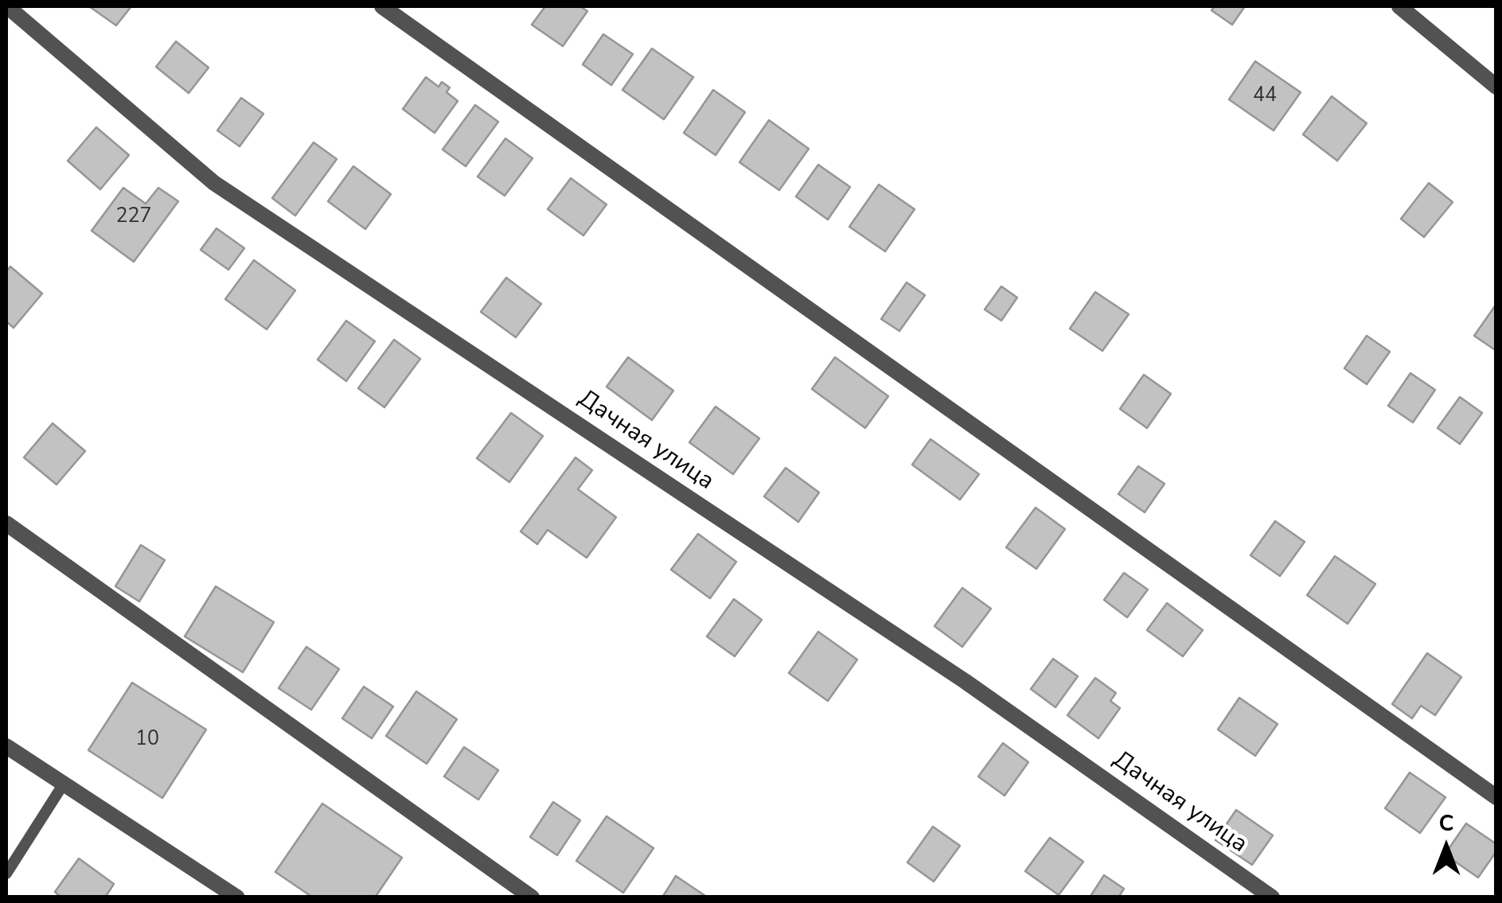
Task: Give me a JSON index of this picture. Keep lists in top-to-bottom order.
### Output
{
  "streets": {
    "street": ["Дачная улица"]
  },
  "house_numbers": ["44", "227", "10"],
  "north": "top"
}
